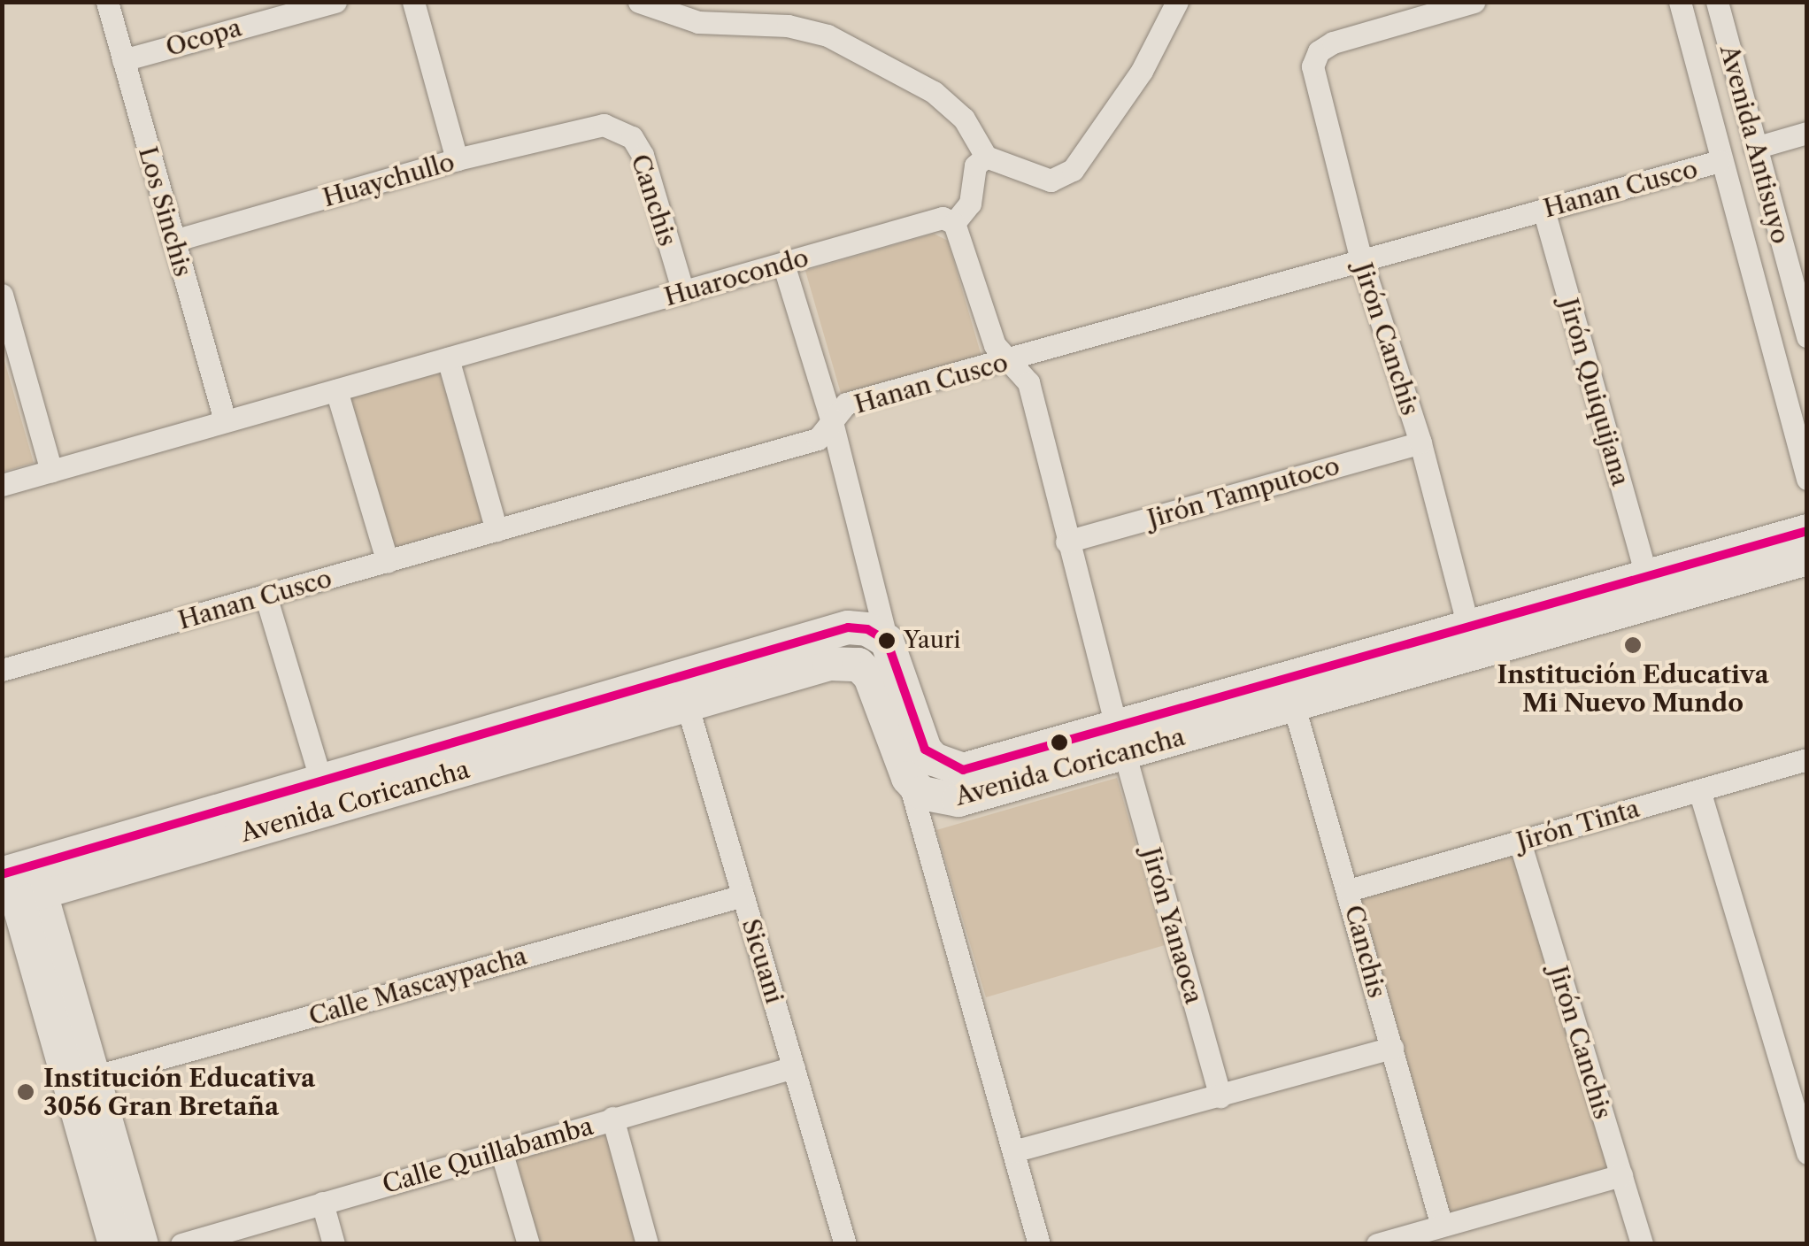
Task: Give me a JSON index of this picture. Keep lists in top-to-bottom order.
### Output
{
  "streets": {
    "street": [
      "Ocopa",
      "Avenida Antisuyo",
      "Huaychullo",
      "Hanan Cusco",
      "Canchis",
      "Los Sinchis",
      "Huarocondo",
      "Jirón Canchis",
      "Jirón Quiquijana",
      "Jirón Tamputoco",
      "Avenida Coricancha",
      "Jirón Tinta",
      "Jirón Yanaoca",
      "Sicuani",
      "Calle Mascaypacha",
      "Calle Quillabamba"
    ]
  },
  "crossings": [
    ["Ocopa", "Los Sinchis"],
    ["Avenida Antisuyo", "Hanan Cusco"],
    ["Huaychullo", "Canchis"],
    ["Huaychullo", "Los Sinchis"],
    ["Hanan Cusco", "Jirón Canchis"],
    ["Hanan Cusco", "Jirón Quiquijana"],
    ["Canchis", "Huarocondo"],
    ["Canchis", "Avenida Coricancha"],
    ["Canchis", "Jirón Tinta"],
    ["Los Sinchis", "Huarocondo"],
    ["Jirón Canchis", "Jirón Tamputoco"],
    ["Jirón Canchis", "Avenida Coricancha"],
    ["Jirón Canchis", "Jirón Tinta"],
    ["Jirón Quiquijana", "Avenida Coricancha"],
    ["Avenida Coricancha", "Jirón Yanaoca"],
    ["Avenida Coricancha", "Sicuani"],
    ["Sicuani", "Calle Mascaypacha"],
    ["Sicuani", "Calle Quillabamba"]
  ],
  "places": ["Yauri", "Institución Educativa Mi Nuevo Mundo", "Institución Educativa 3056 Gran Bretaña"]
}
